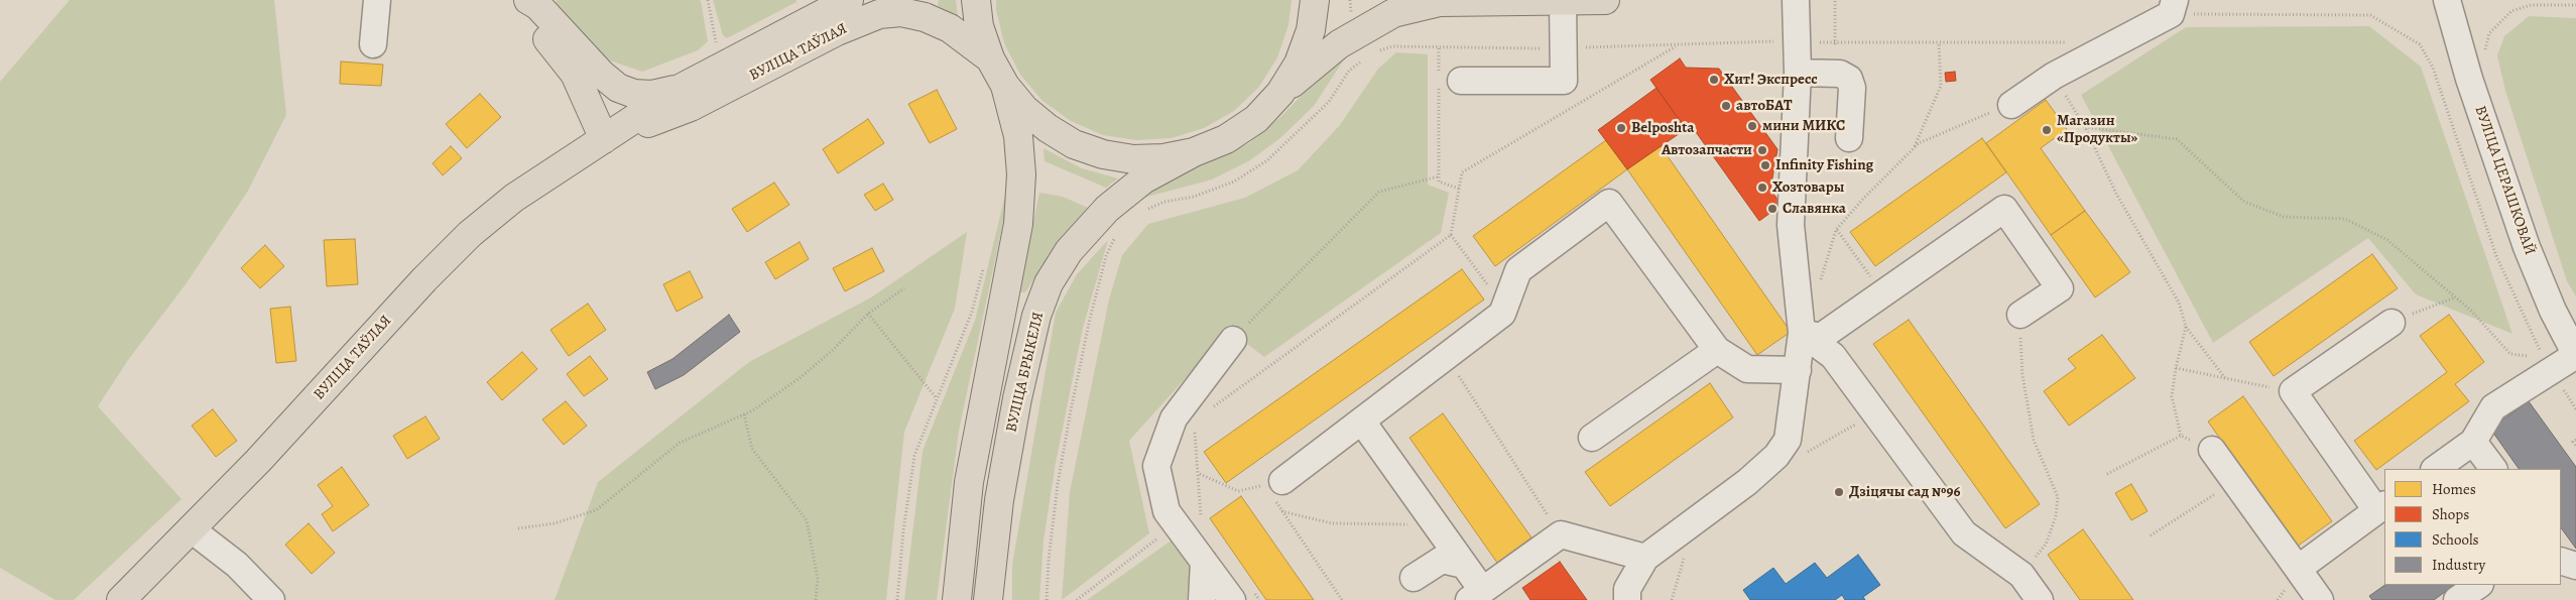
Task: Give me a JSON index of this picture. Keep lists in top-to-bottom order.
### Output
{
  "streets": {
    "main road": ["ВУЛІЦА ТАЎЛАЯ", "ВУЛІЦА БРЫКЕЛЯ"],
    "street": ["ВУЛІЦА ЦЕРАШКОВАЙ"]
  },
  "places": [
    "Хит! Экспресс",
    "автоБАТ",
    "мини МИКС",
    "Belposhta",
    "Магазин «Продукты»",
    "Автозапчасти",
    "Infinity Fishing",
    "Хозтовары",
    "Славянка",
    "Дзіцячы сад №96"
  ],
  "legend": [
    "Homes",
    "Shops",
    "Schools",
    "Industry"
  ]
}
